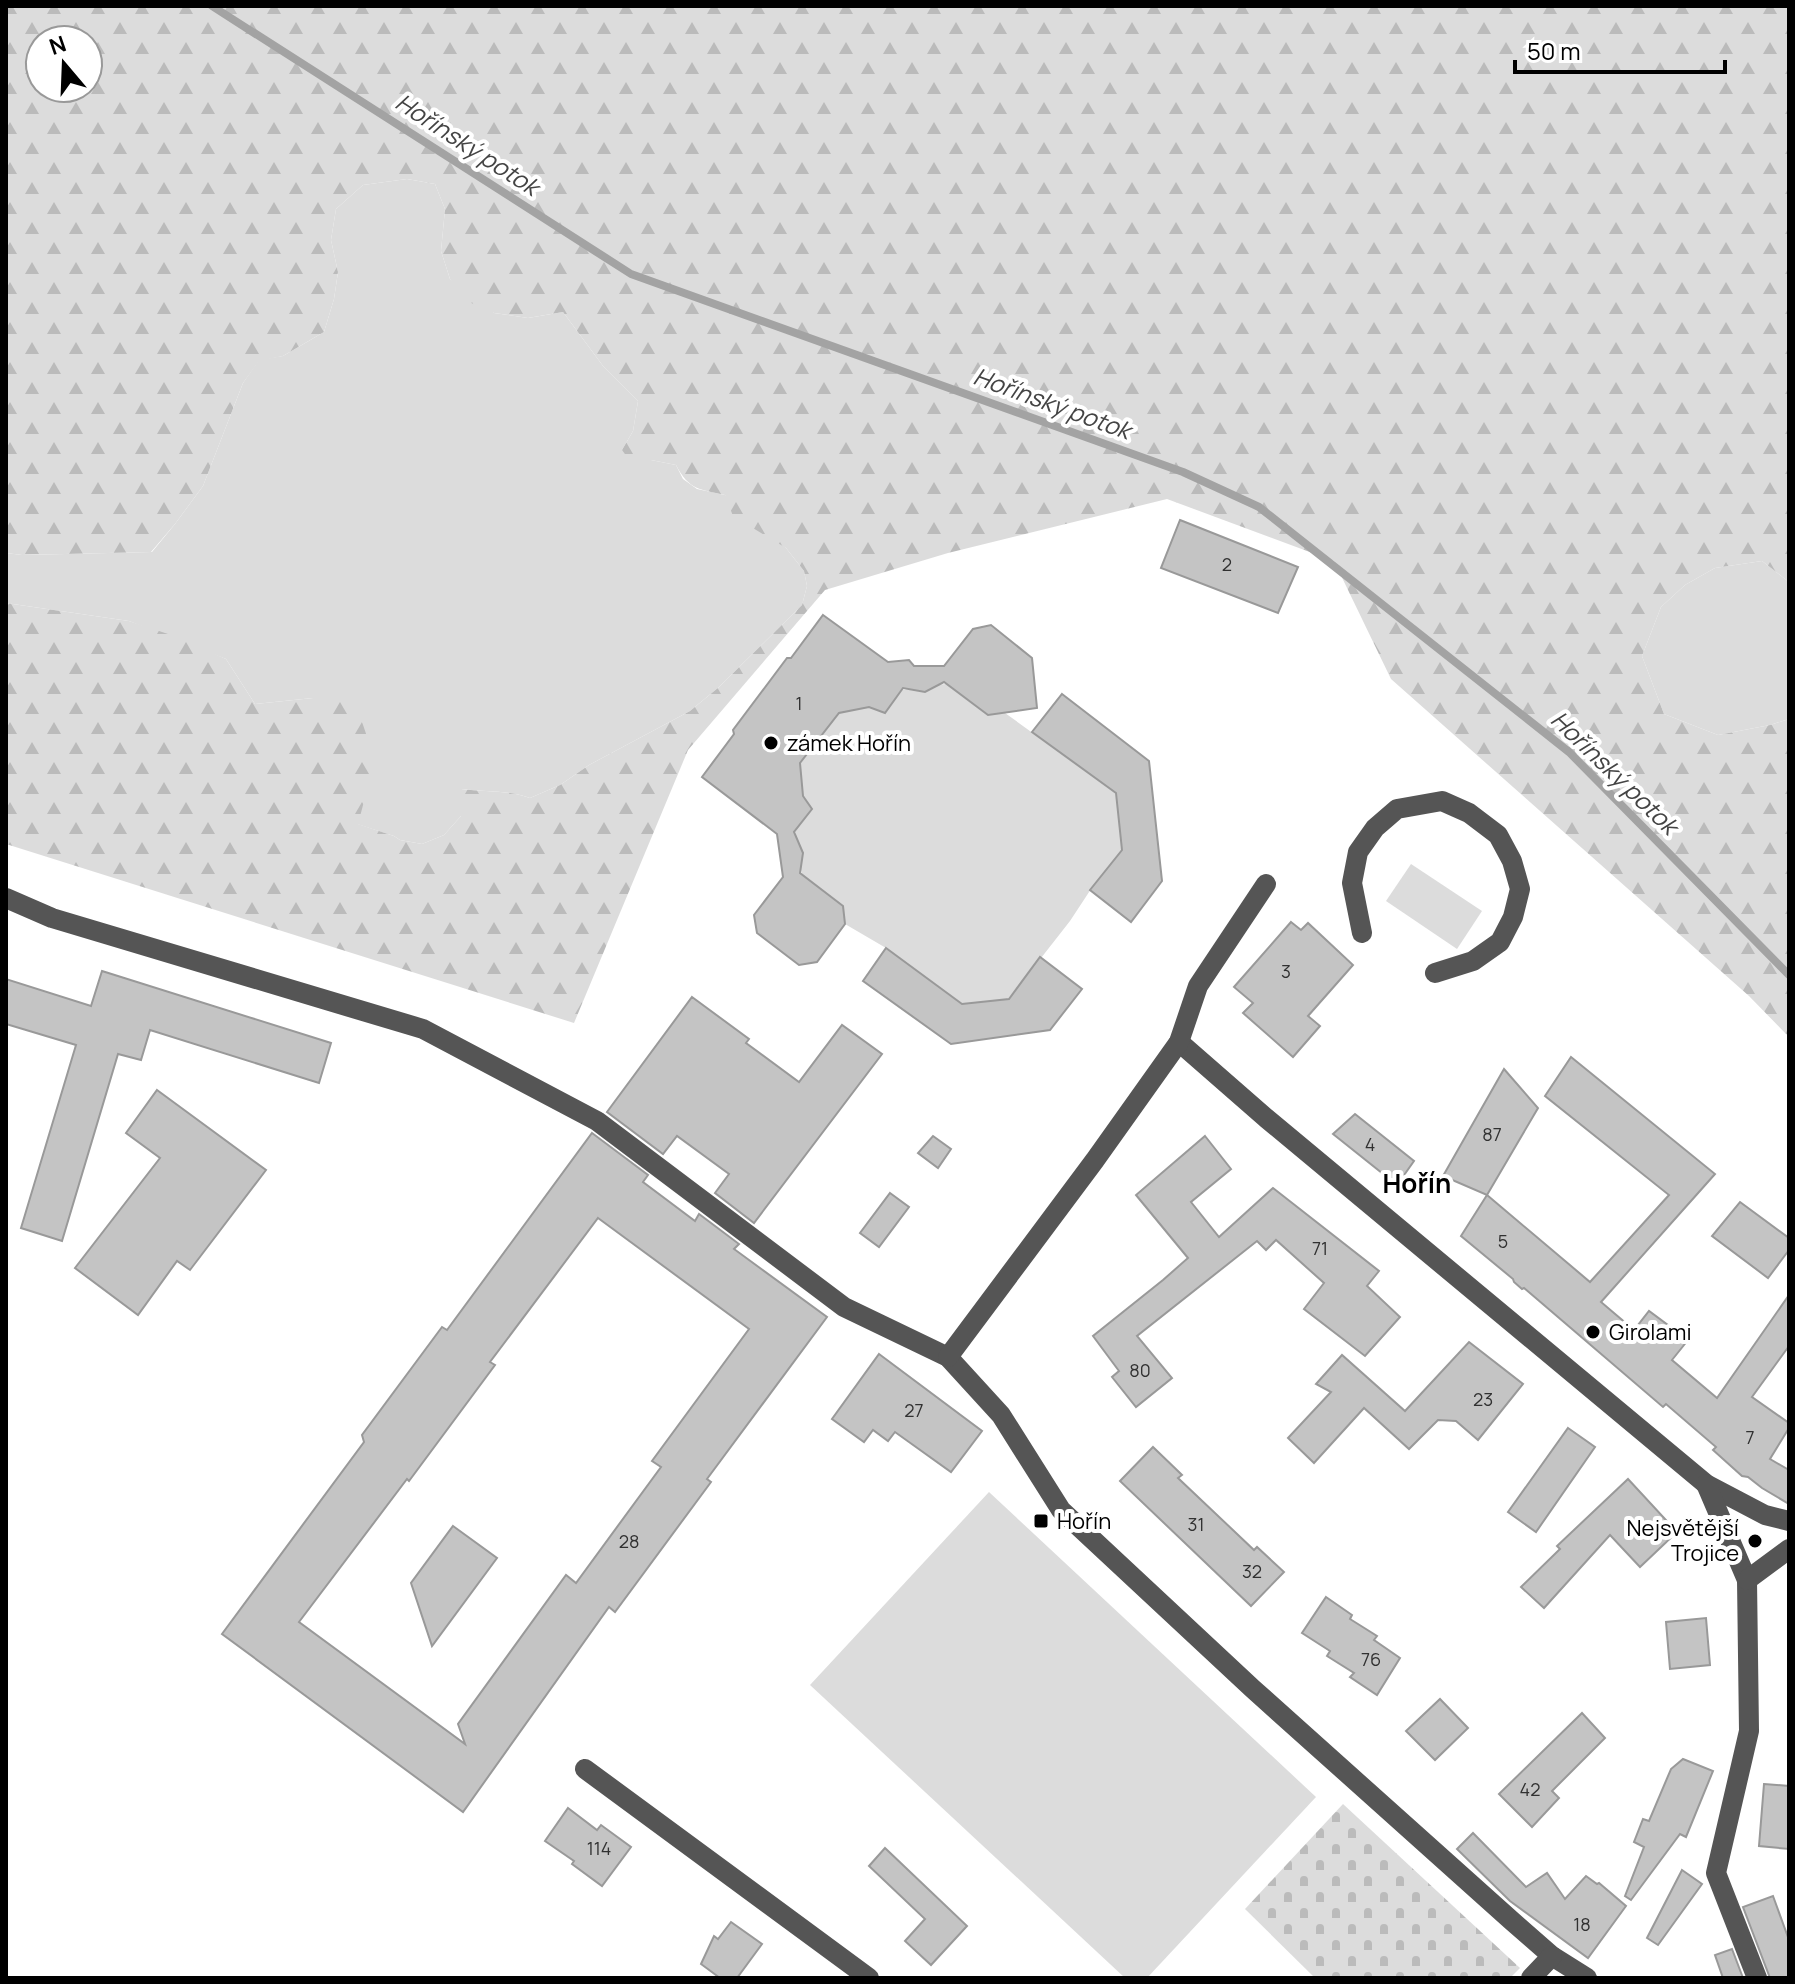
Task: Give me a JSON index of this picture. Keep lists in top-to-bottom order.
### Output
{
  "districts": ["Hořín"],
  "water": ["Hořínský potok"],
  "places": {
    "other": ["zámek Hořín", "Girolami", "Nejsvětější Trojice"],
    "transit": ["Hořín"]
  },
  "house_numbers": [
    "2",
    "1",
    "3",
    "87",
    "4",
    "5",
    "71",
    "80",
    "23",
    "27",
    "7",
    "31",
    "28",
    "32",
    "76",
    "42",
    "114",
    "18"
  ],
  "scale_bar": "50 m",
  "north": "top"
}
